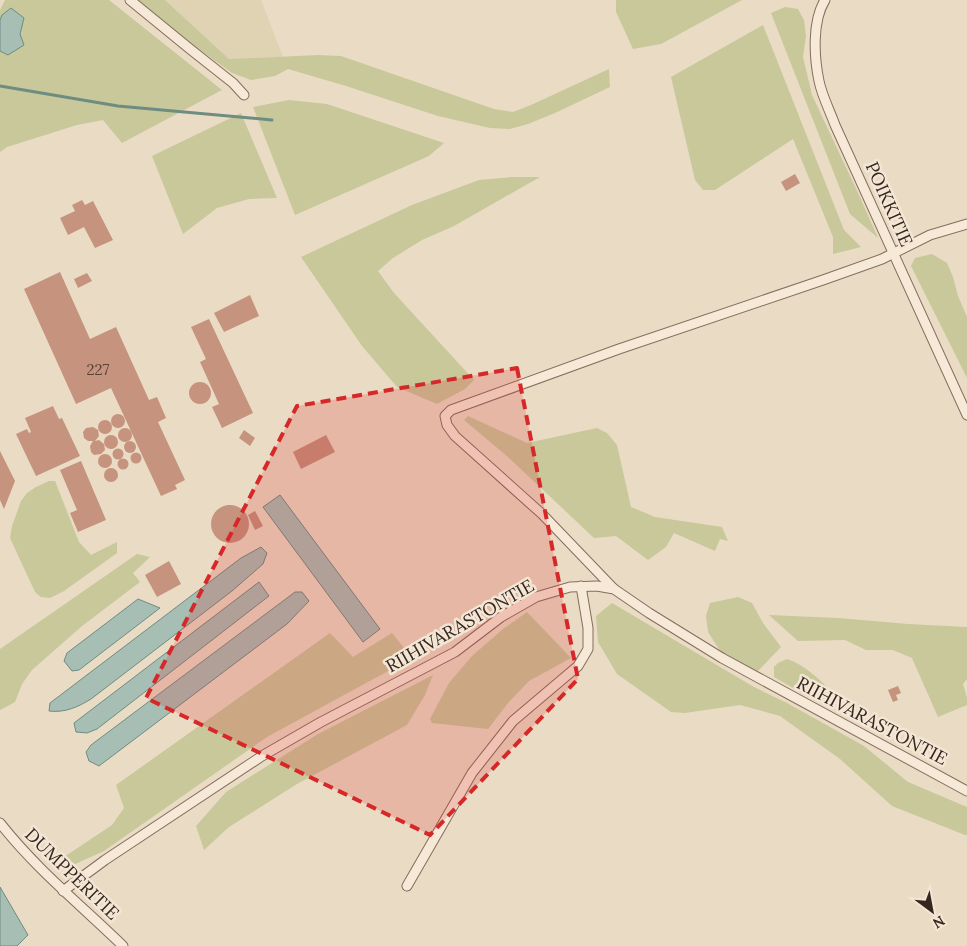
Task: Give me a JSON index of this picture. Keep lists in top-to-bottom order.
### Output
{
  "streets": {
    "street": ["POIKKITIE", "RIIHIVARASTONTIE", "DUMPPERITIE"]
  },
  "crossings": [
    ["RIIHIVARASTONTIE", "DUMPPERITIE"]
  ],
  "house_numbers": ["227"],
  "north": "bottom right"
}
